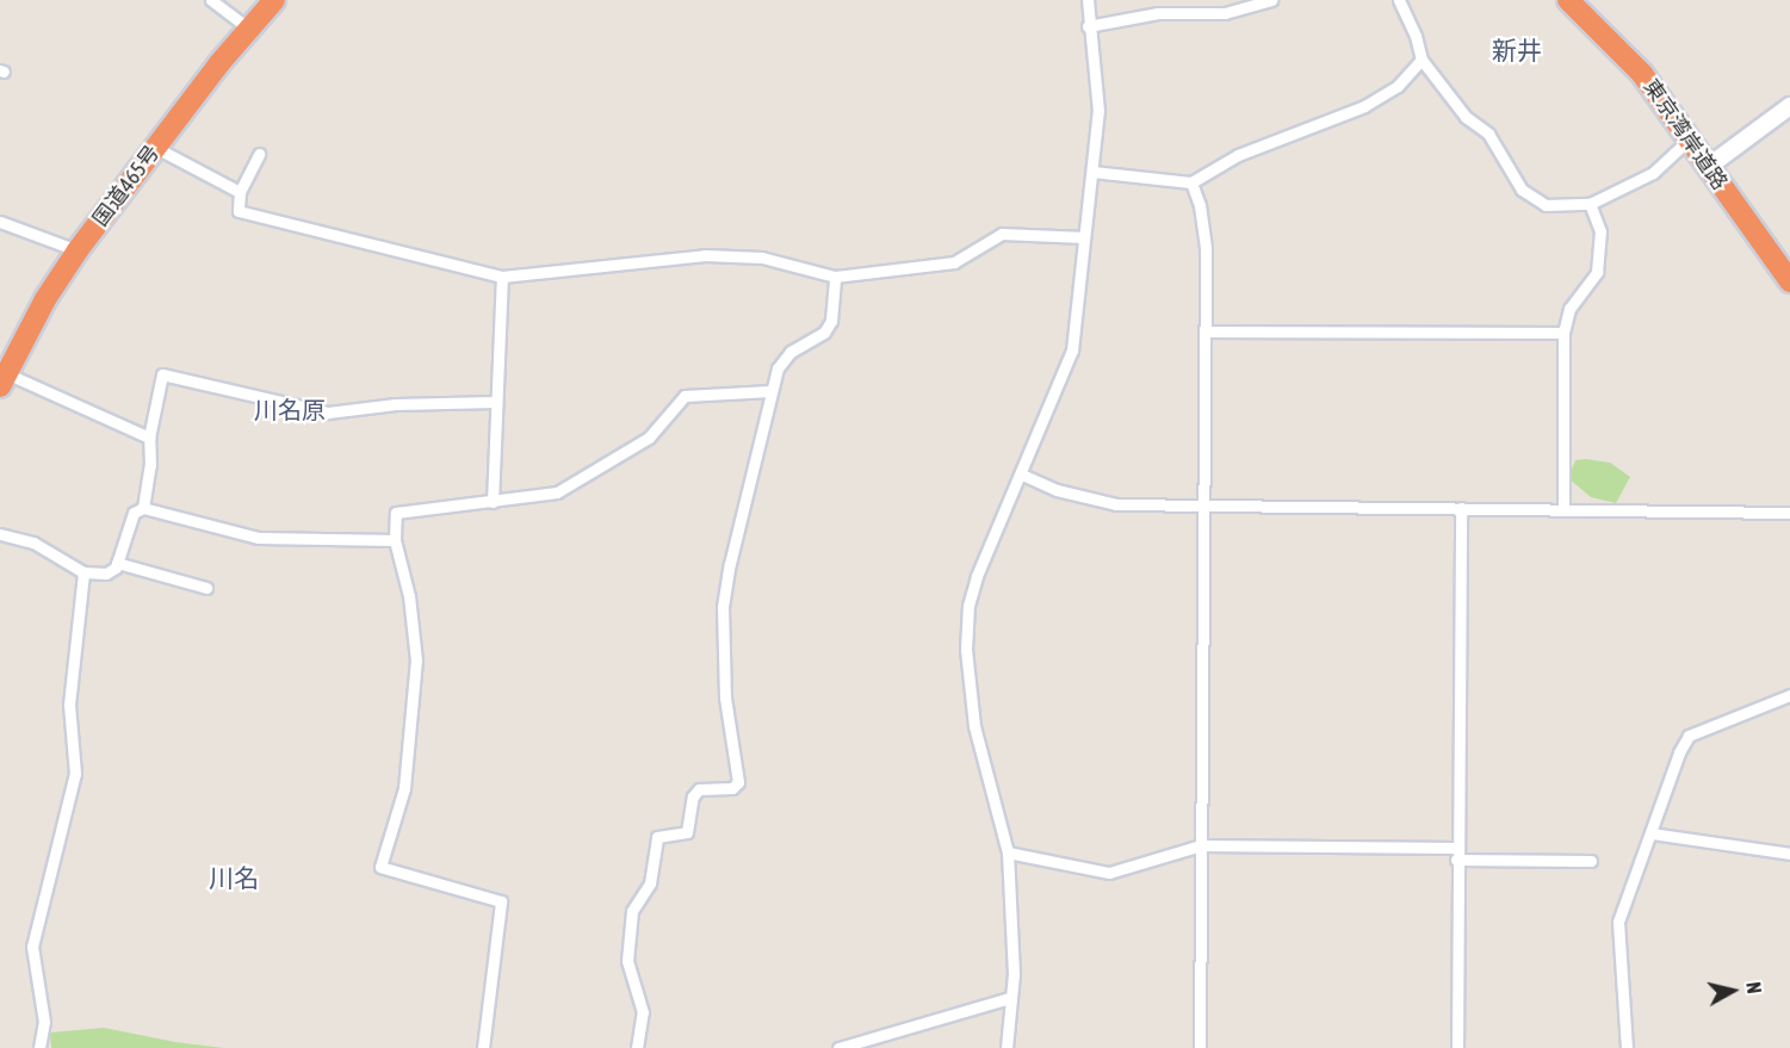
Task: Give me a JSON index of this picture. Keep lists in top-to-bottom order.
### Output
{
  "streets": {
    "highway": ["東京湾岸道路", "国道465号"]
  },
  "districts": ["新井", "川名原", "川名"],
  "north": "right"
}
